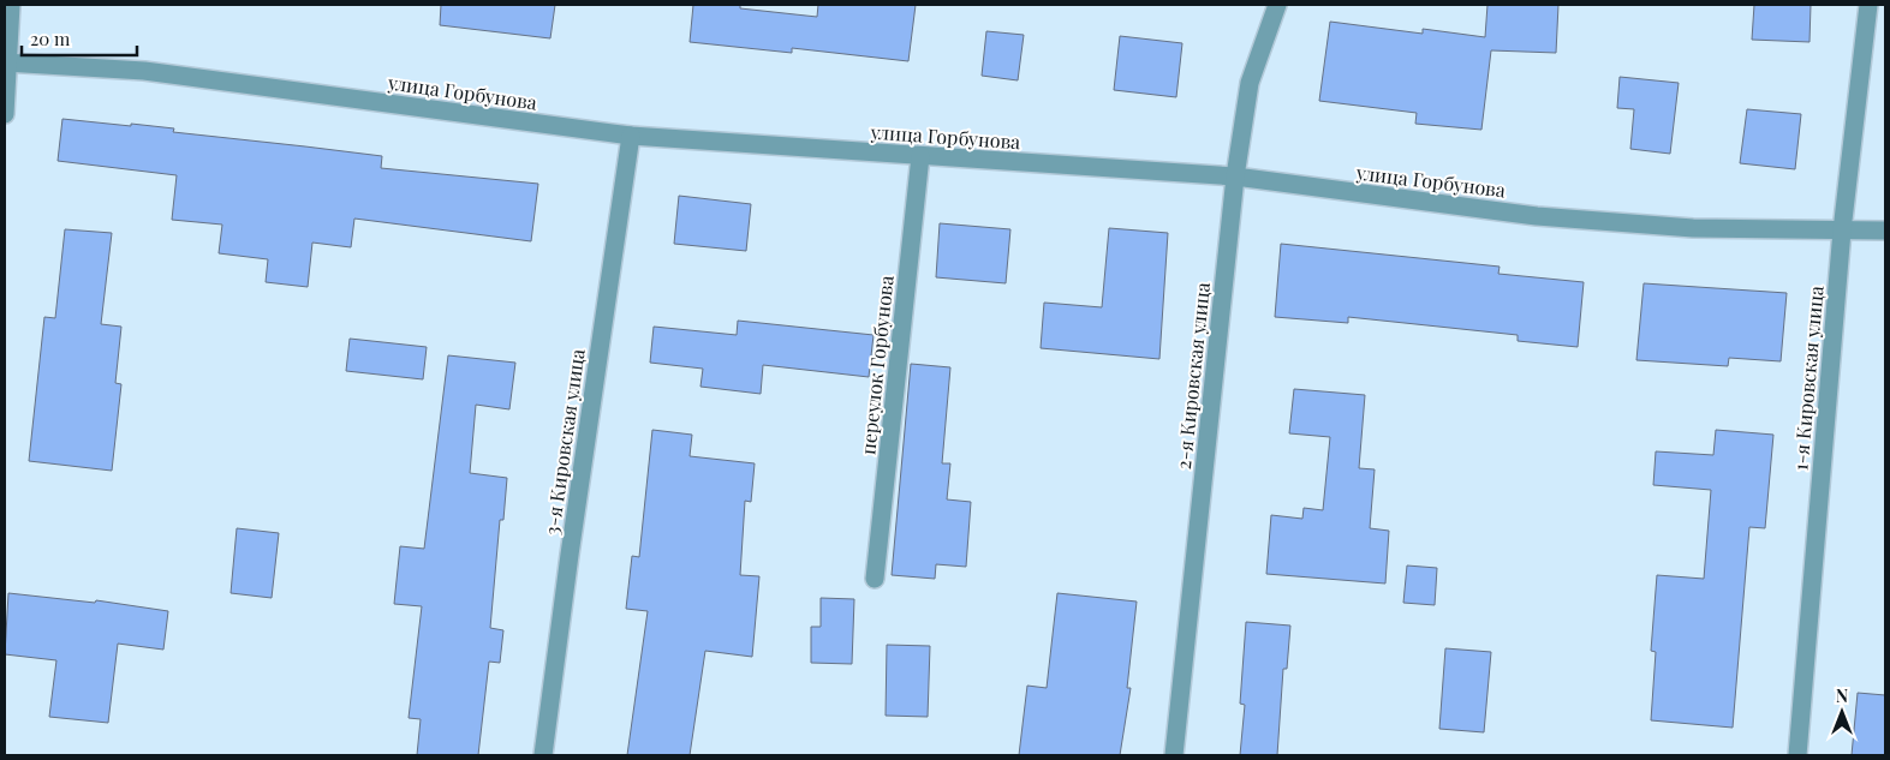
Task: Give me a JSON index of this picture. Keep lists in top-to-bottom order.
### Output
{
  "streets": {
    "street": [
      "улица Горбунова",
      "переулок Горбунова",
      "2-я Кировская улица",
      "1-я Кировская улица",
      "3-я Кировская улица"
    ]
  },
  "crossings": [
    ["улица Горбунова", "переулок Горбунова"],
    ["улица Горбунова", "2-я Кировская улица"],
    ["улица Горбунова", "1-я Кировская улица"],
    ["улица Горбунова", "3-я Кировская улица"]
  ],
  "scale_bar": "20 m",
  "north": "top"
}
